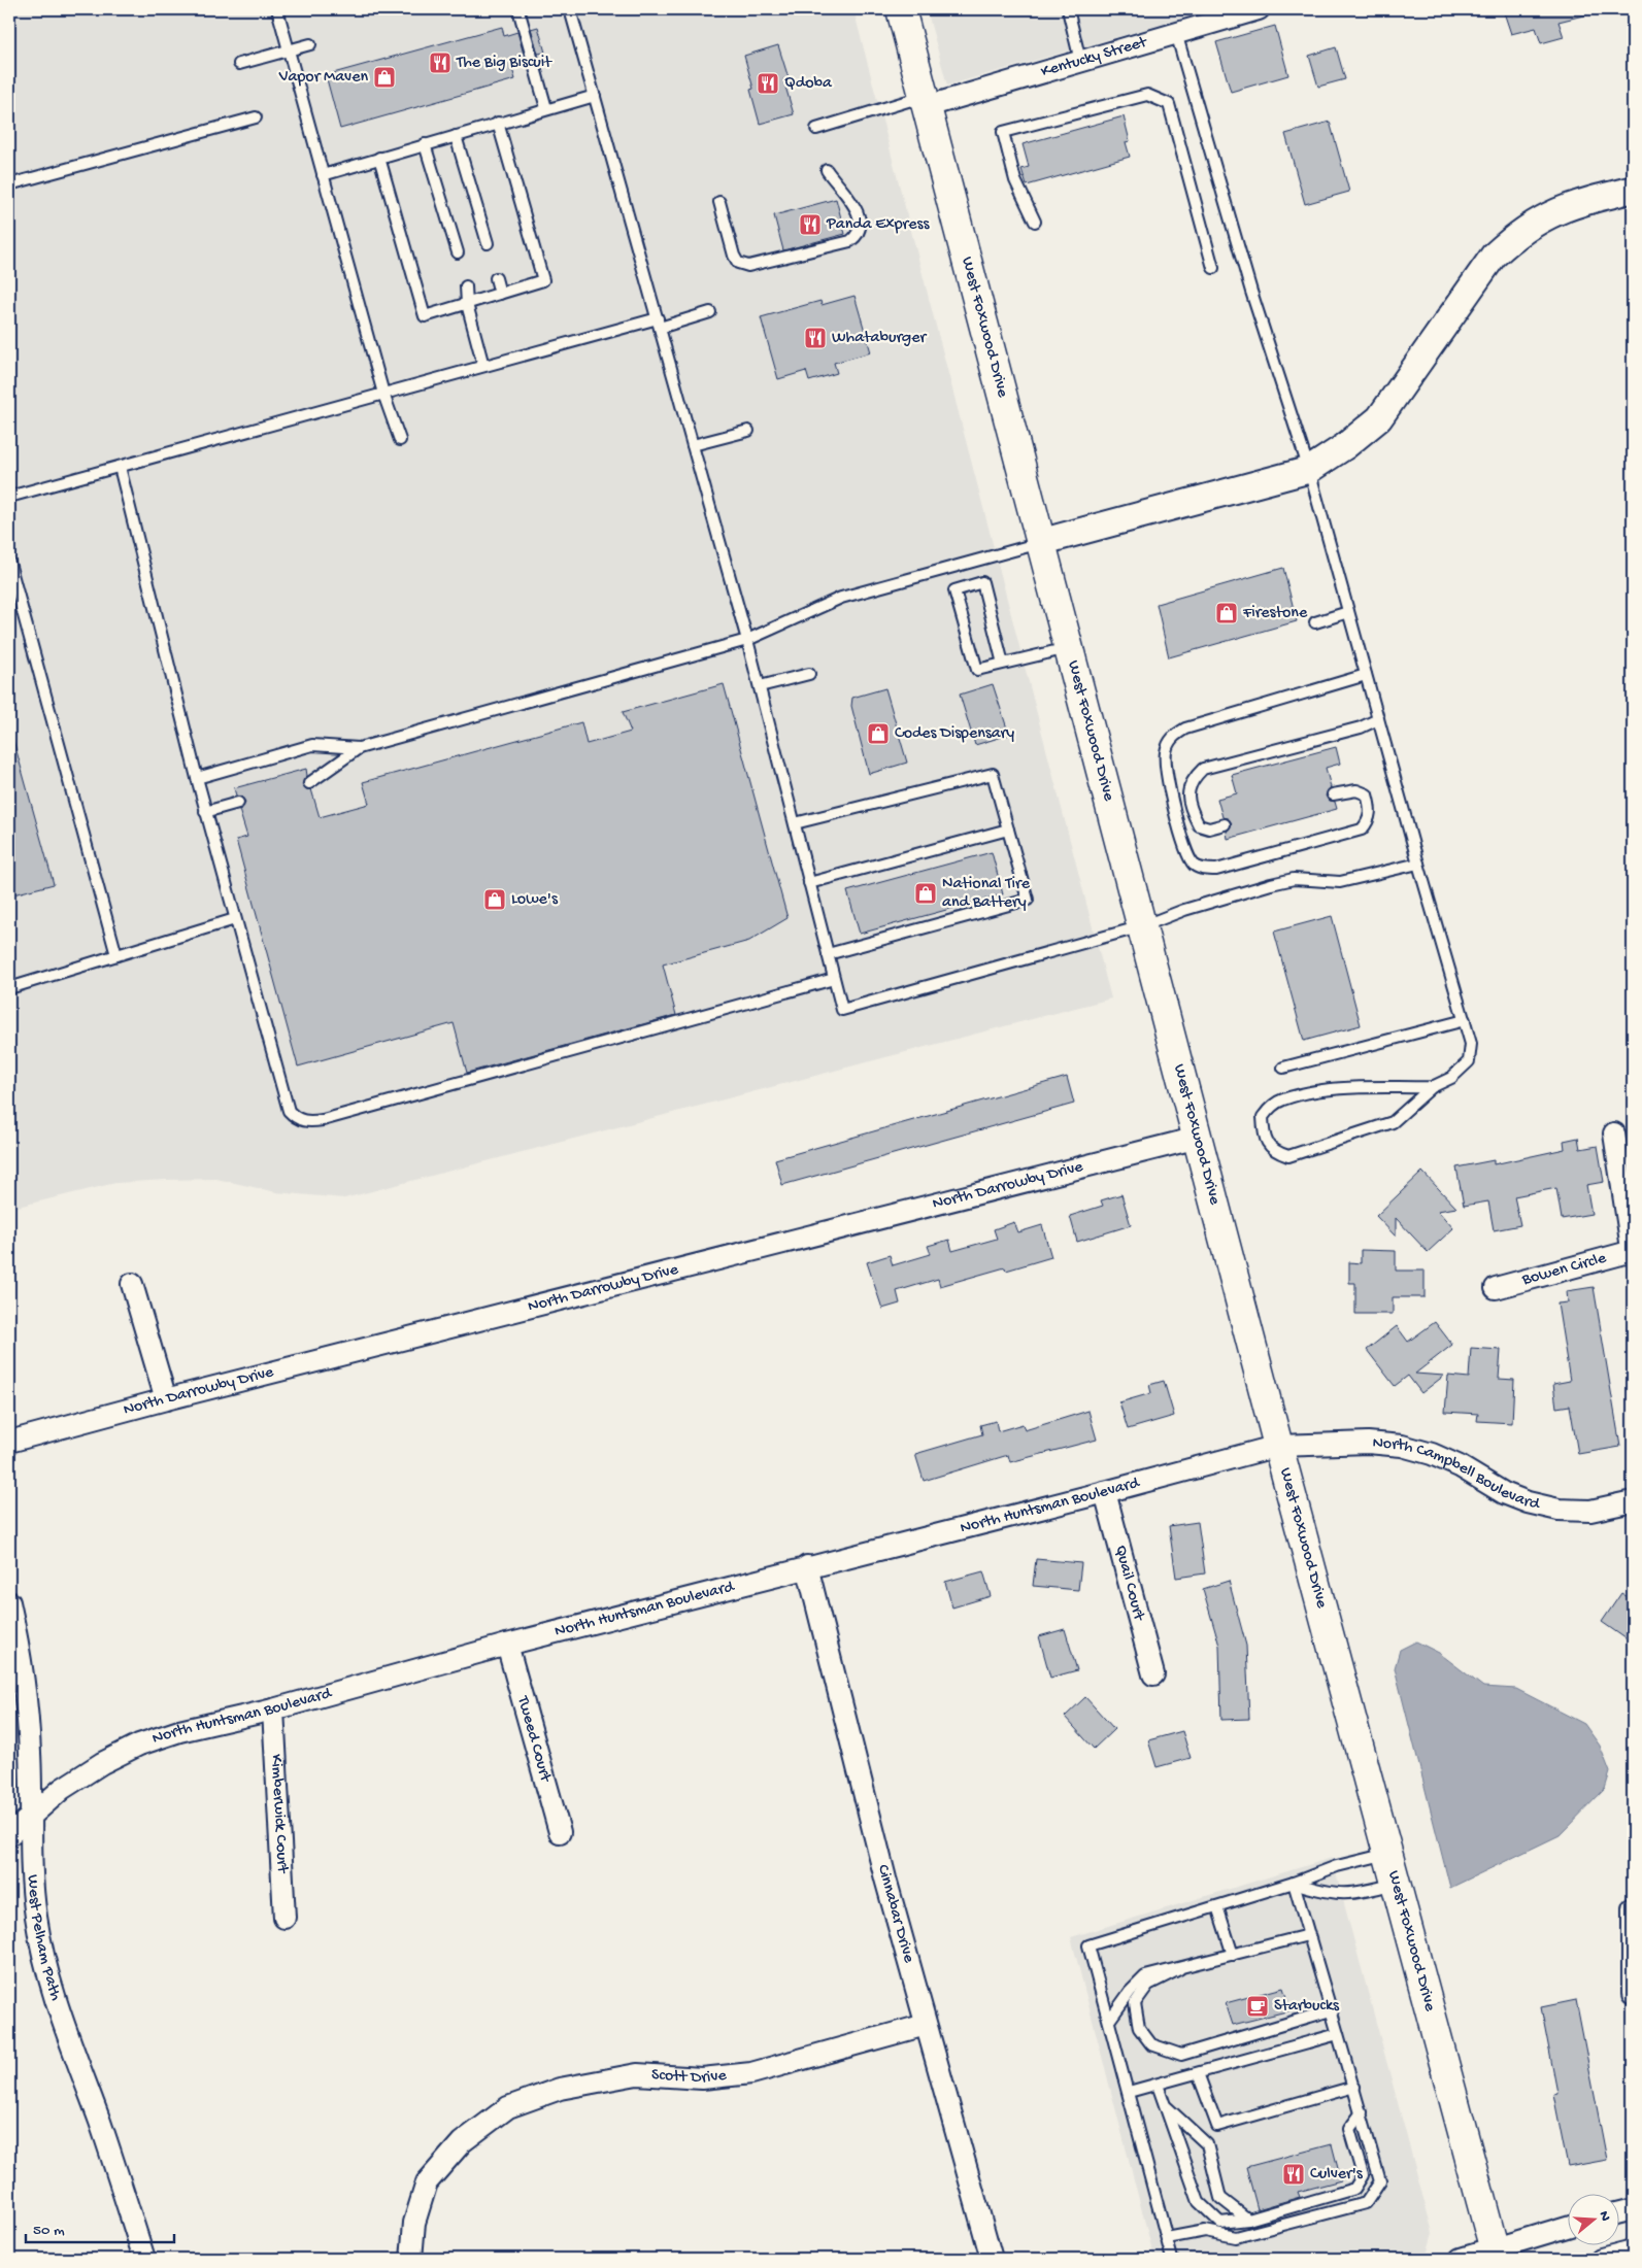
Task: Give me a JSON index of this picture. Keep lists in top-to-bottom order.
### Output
{
  "streets": {
    "main road": ["West Foxwood Drive"],
    "street": [
      "Kentucky Street",
      "North Darrowby Drive",
      "Bowen Circle",
      "North Campbell Boulevard",
      "North Huntsman Boulevard",
      "Quail Court",
      "Tweed Court",
      "Kimberwick Court",
      "Cinnabar Drive",
      "West Pelham Path",
      "Scott Drive"
    ]
  },
  "crossings": [
    ["Kentucky Street", "West Foxwood Drive"],
    ["West Foxwood Drive", "North Darrowby Drive"],
    ["West Foxwood Drive", "North Campbell Boulevard"],
    ["West Foxwood Drive", "North Huntsman Boulevard"],
    ["North Campbell Boulevard", "North Huntsman Boulevard"],
    ["North Huntsman Boulevard", "Quail Court"],
    ["North Huntsman Boulevard", "Tweed Court"],
    ["North Huntsman Boulevard", "Kimberwick Court"],
    ["North Huntsman Boulevard", "Cinnabar Drive"],
    ["North Huntsman Boulevard", "West Pelham Path"],
    ["Cinnabar Drive", "Scott Drive"]
  ],
  "places": {
    "restaurant": [
      "The Big Biscuit",
      "Qdoba",
      "Panda Express",
      "Whataburger",
      "Culver's"
    ],
    "shop": [
      "Vapor Maven",
      "Firestone",
      "Codes Dispensary",
      "National Tire and Battery",
      "Lowe's"
    ],
    "cafe": ["Starbucks"]
  },
  "scale_bar": "50 m",
  "north": "right"
}
